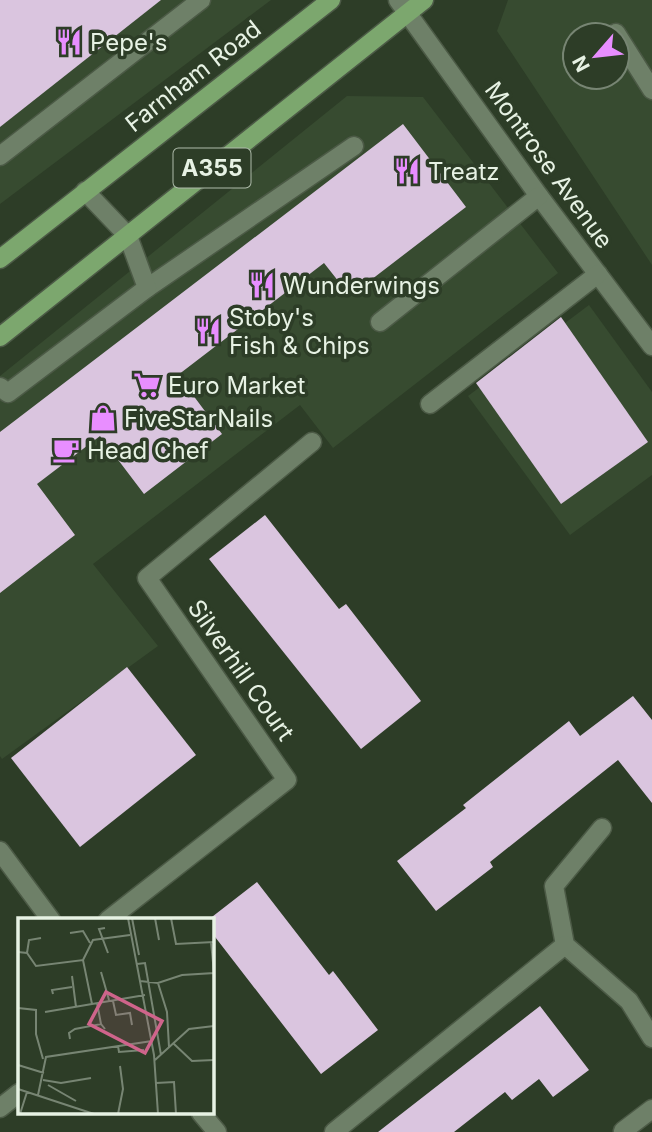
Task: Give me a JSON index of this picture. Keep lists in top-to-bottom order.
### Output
{
  "streets": {
    "main road": ["Farnham Road", "A355"],
    "street": ["Montrose Avenue", "Silverhill Court"]
  },
  "crossings": [
    ["Montrose Avenue", "A355"]
  ],
  "places": {
    "restaurant": [
      "Pepe's",
      "Treatz",
      "Wunderwings",
      "Stoby's Fish & Chips"
    ],
    "supermarket": ["Euro Market"],
    "shop": ["FiveStarNails"],
    "cafe": ["Head Chef"]
  },
  "north": "bottom left"
}
